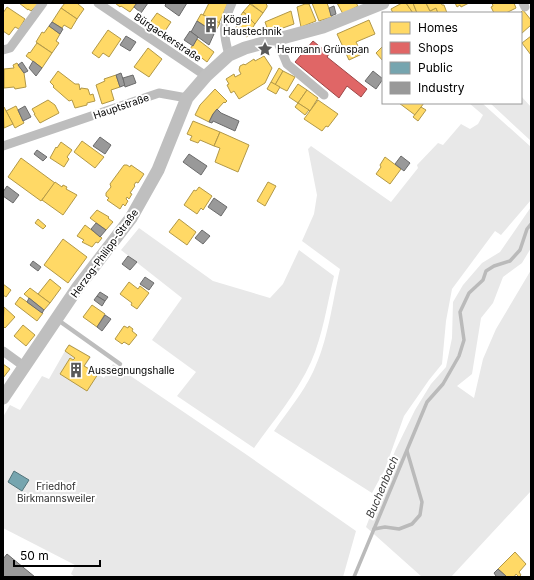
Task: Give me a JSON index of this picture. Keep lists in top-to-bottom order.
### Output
{
  "streets": {
    "street": ["Bürgackerstraße", "Hauptstraße", "Herzog-Philipp-Straße"]
  },
  "crossings": [
    ["Hauptstraße", "Herzog-Philipp-Straße"]
  ],
  "water": ["Buchenbach"],
  "parks": ["Friedhof Birkmannsweiler"],
  "places": {
    "building": ["Kögel Haustechnik", "Aussegnungshalle"],
    "place": ["Hermann Grünspan"]
  },
  "legend": [
    "Homes",
    "Shops",
    "Public",
    "Industry"
  ],
  "scale_bar": "50 m"
}
